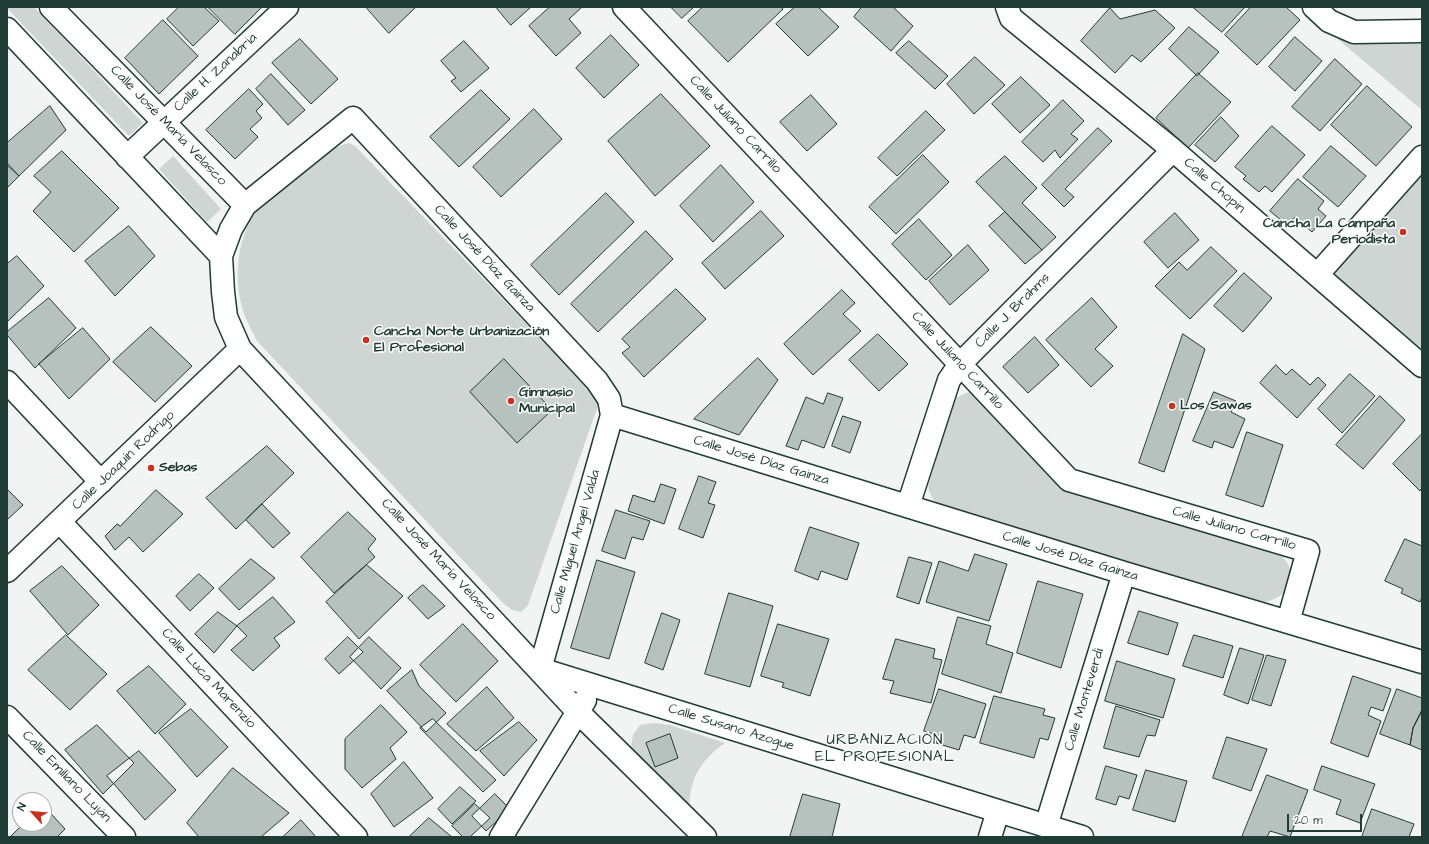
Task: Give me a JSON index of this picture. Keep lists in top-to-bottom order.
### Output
{
  "streets": {
    "street": [
      "Calle H. Zanabria",
      "Calle Juliano Carrillo",
      "Calle José María Velasco",
      "Calle Chopin",
      "Calle José Díaz Gainza",
      "Calle J. Brahms",
      "Calle Joaquín Rodrigo",
      "Calle Miguel Angel Valda",
      "Calle Luca Marenzio",
      "Calle Monteverdi",
      "Calle Susano Azogue",
      "Calle Emiliano Luján"
    ]
  },
  "crossings": [
    ["Calle H. Zanabria", "Calle José María Velasco"],
    ["Calle Juliano Carrillo", "Calle José Díaz Gainza"],
    ["Calle Juliano Carrillo", "Calle J. Brahms"],
    ["Calle José María Velasco", "Calle José Díaz Gainza"],
    ["Calle José María Velasco", "Calle Joaquín Rodrigo"],
    ["Calle José María Velasco", "Calle Miguel Angel Valda"],
    ["Calle José María Velasco", "Calle Susano Azogue"],
    ["Calle Chopin", "Calle J. Brahms"],
    ["Calle José Díaz Gainza", "Calle J. Brahms"],
    ["Calle José Díaz Gainza", "Calle Miguel Angel Valda"],
    ["Calle José Díaz Gainza", "Calle Monteverdi"],
    ["Calle Joaquín Rodrigo", "Calle Luca Marenzio"],
    ["Calle Miguel Angel Valda", "Calle Susano Azogue"],
    ["Calle Monteverdi", "Calle Susano Azogue"]
  ],
  "districts": ["URBANIZACIÓN EL PROFESIONAL"],
  "places": [
    "Cancha La Campaña Periodista",
    "Cancha Norte Urbanización El Profesional",
    "Gimnasio Municipal",
    "Los Sawas",
    "Sebas"
  ],
  "scale_bar": "20 m",
  "north": "top left"
}
